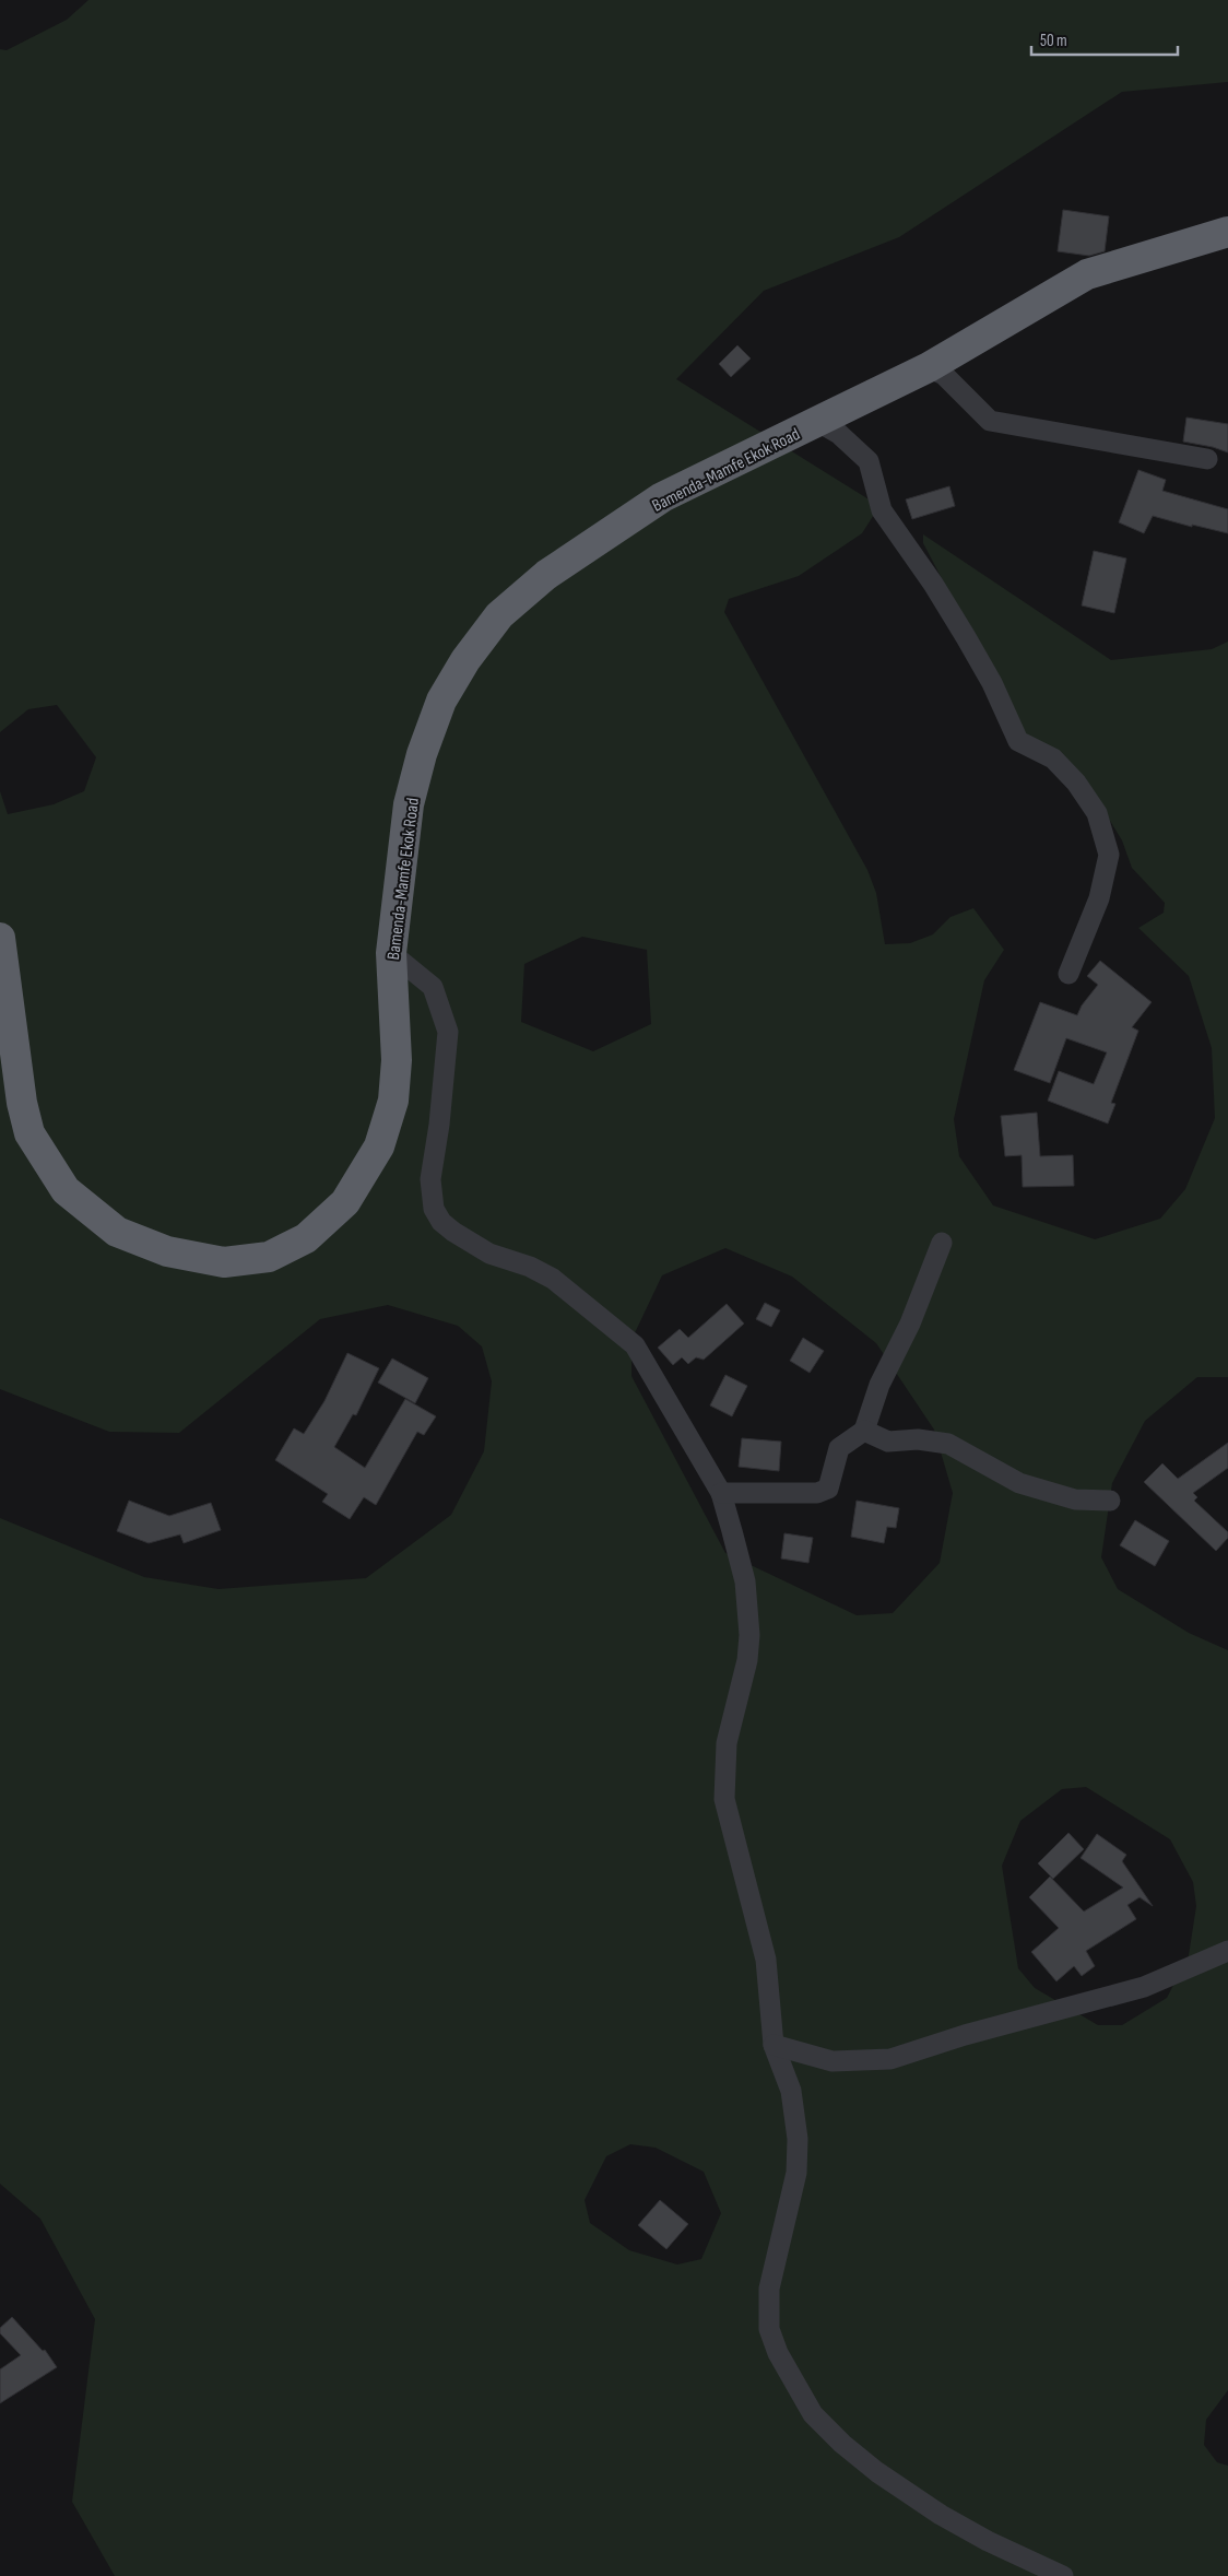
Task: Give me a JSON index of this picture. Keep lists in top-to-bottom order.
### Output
{
  "streets": {
    "highway": ["Bamenda-Mamfe Ekok Road"]
  },
  "scale_bar": "50 m"
}
